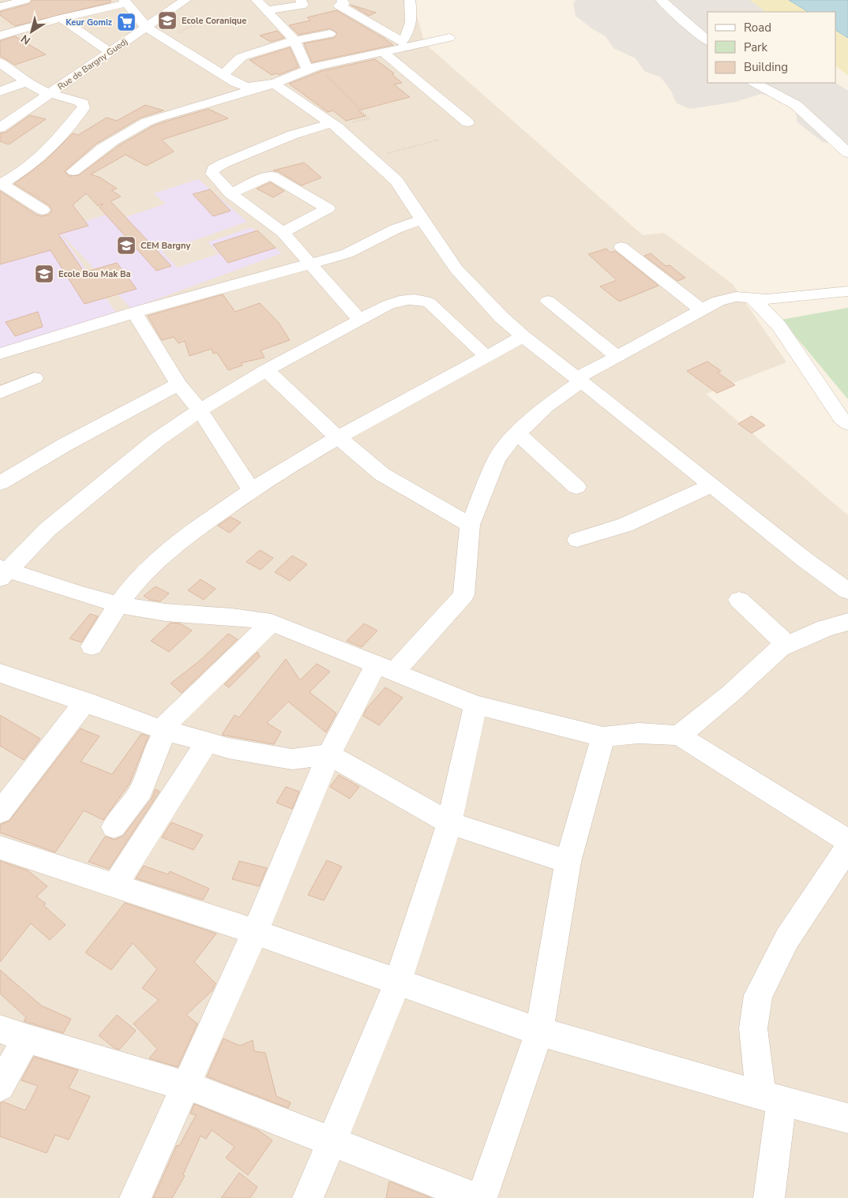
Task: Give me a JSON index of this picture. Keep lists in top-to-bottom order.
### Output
{
  "streets": {
    "street": ["Rue de Bargny Guedj"]
  },
  "places": {
    "school or university": ["Ecole Coranique", "CEM Bargny", "Ecole Bou Mak Ba"],
    "supermarket": ["Keur Gomiz"]
  },
  "legend": ["Road", "Park", "Building"],
  "north": "bottom left"
}
